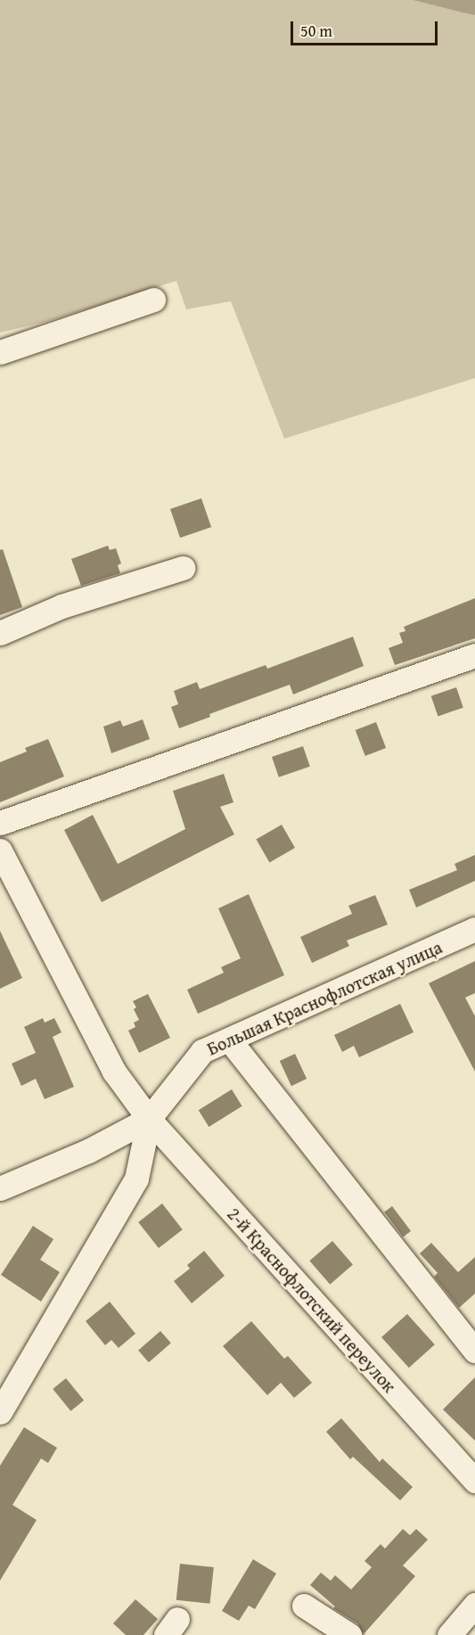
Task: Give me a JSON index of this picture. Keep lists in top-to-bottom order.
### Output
{
  "streets": {
    "street": ["Большая Краснофлотская улица", "2-й Краснофлотский переулок"]
  },
  "crossings": [
    ["Большая Краснофлотская улица", "2-й Краснофлотский переулок"]
  ],
  "scale_bar": "50 m"
}
